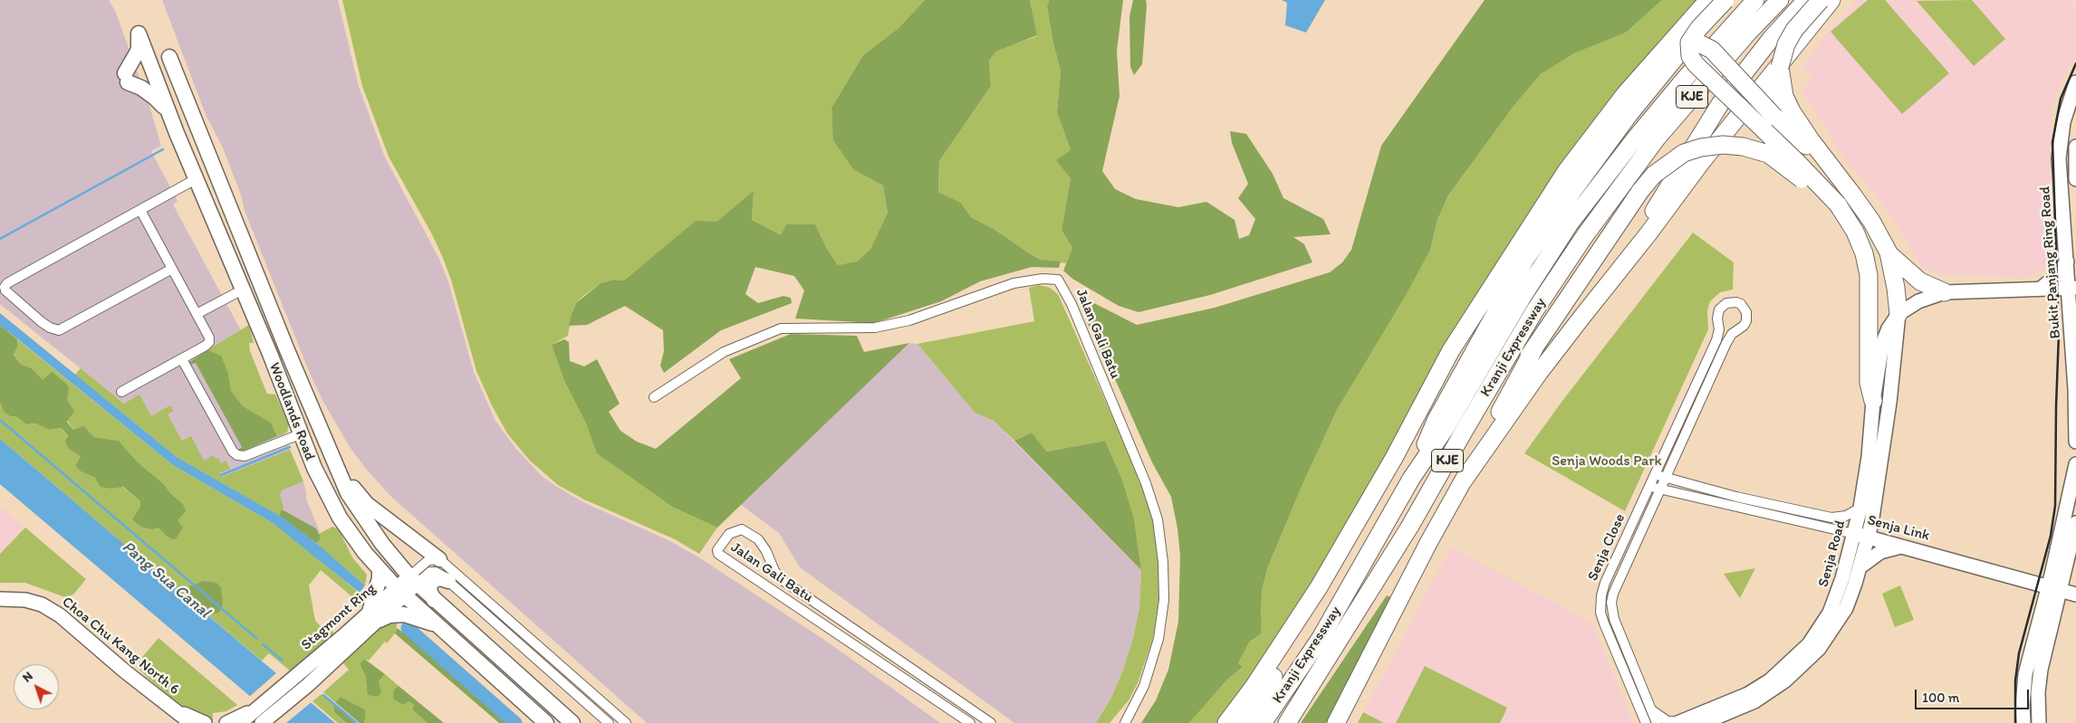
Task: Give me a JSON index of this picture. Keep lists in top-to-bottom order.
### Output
{
  "streets": {
    "highway": ["KJE", "Kranji Expressway"],
    "main road": ["Woodlands Road"],
    "street": [
      "Bukit Panjang Ring Road",
      "Jalan Gali Batu",
      "Senja Link",
      "Senja Close",
      "Senja Road",
      "Stagmont Ring",
      "Choa Chu Kang North 6"
    ]
  },
  "crossings": [
    ["KJE", "Kranji Expressway"],
    ["Bukit Panjang Ring Road", "Senja Road"],
    ["Woodlands Road", "Stagmont Ring"],
    ["Senja Link", "Senja Close"],
    ["Senja Link", "Senja Road"]
  ],
  "water": ["Pang Sua Canal"],
  "parks": ["Senja Woods Park"],
  "scale_bar": "100 m",
  "north": "top left"
}
